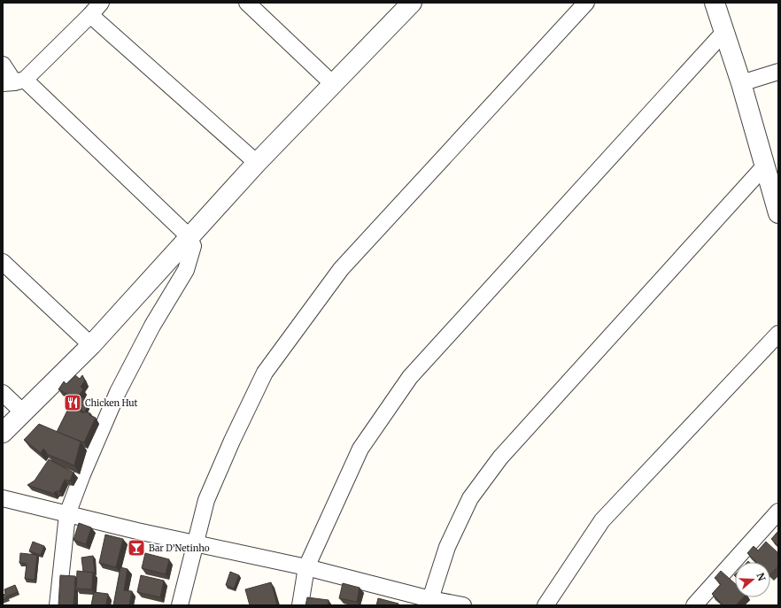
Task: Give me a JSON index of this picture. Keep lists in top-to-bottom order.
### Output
{
  "places": {
    "restaurant": ["Chicken Hut"],
    "bar": ["Bar D’Netinho"]
  },
  "north": "right"
}
